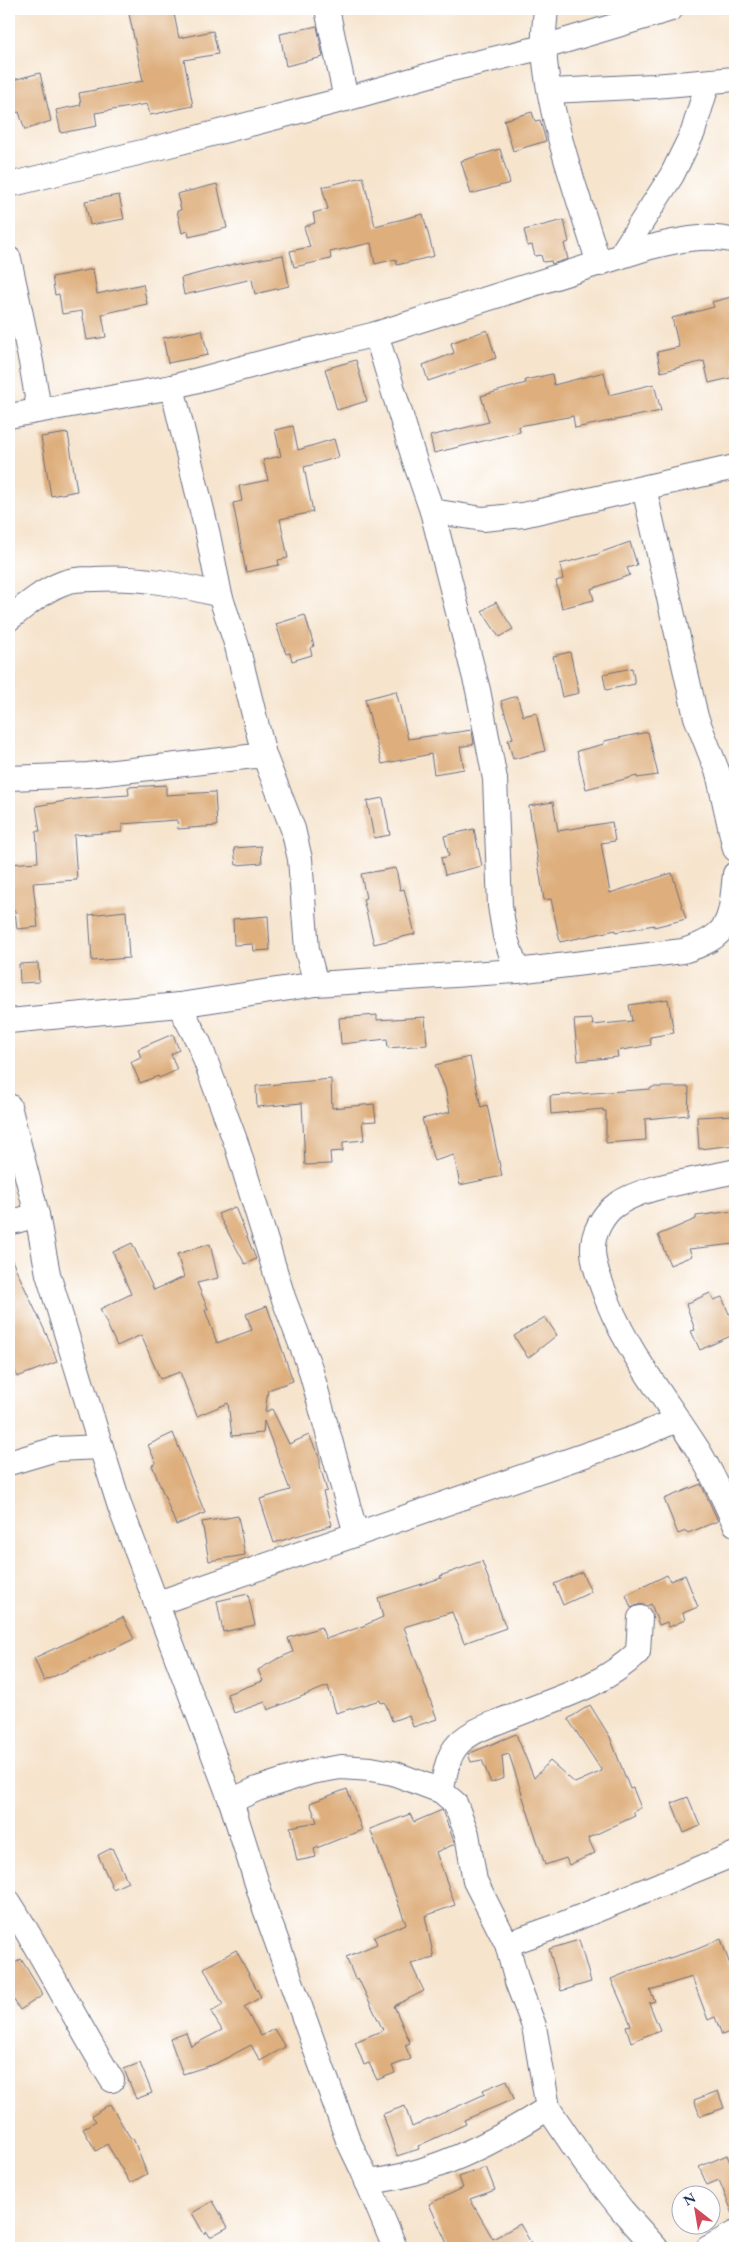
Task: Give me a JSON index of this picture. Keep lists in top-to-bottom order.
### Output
{
  "north": "top left"
}
